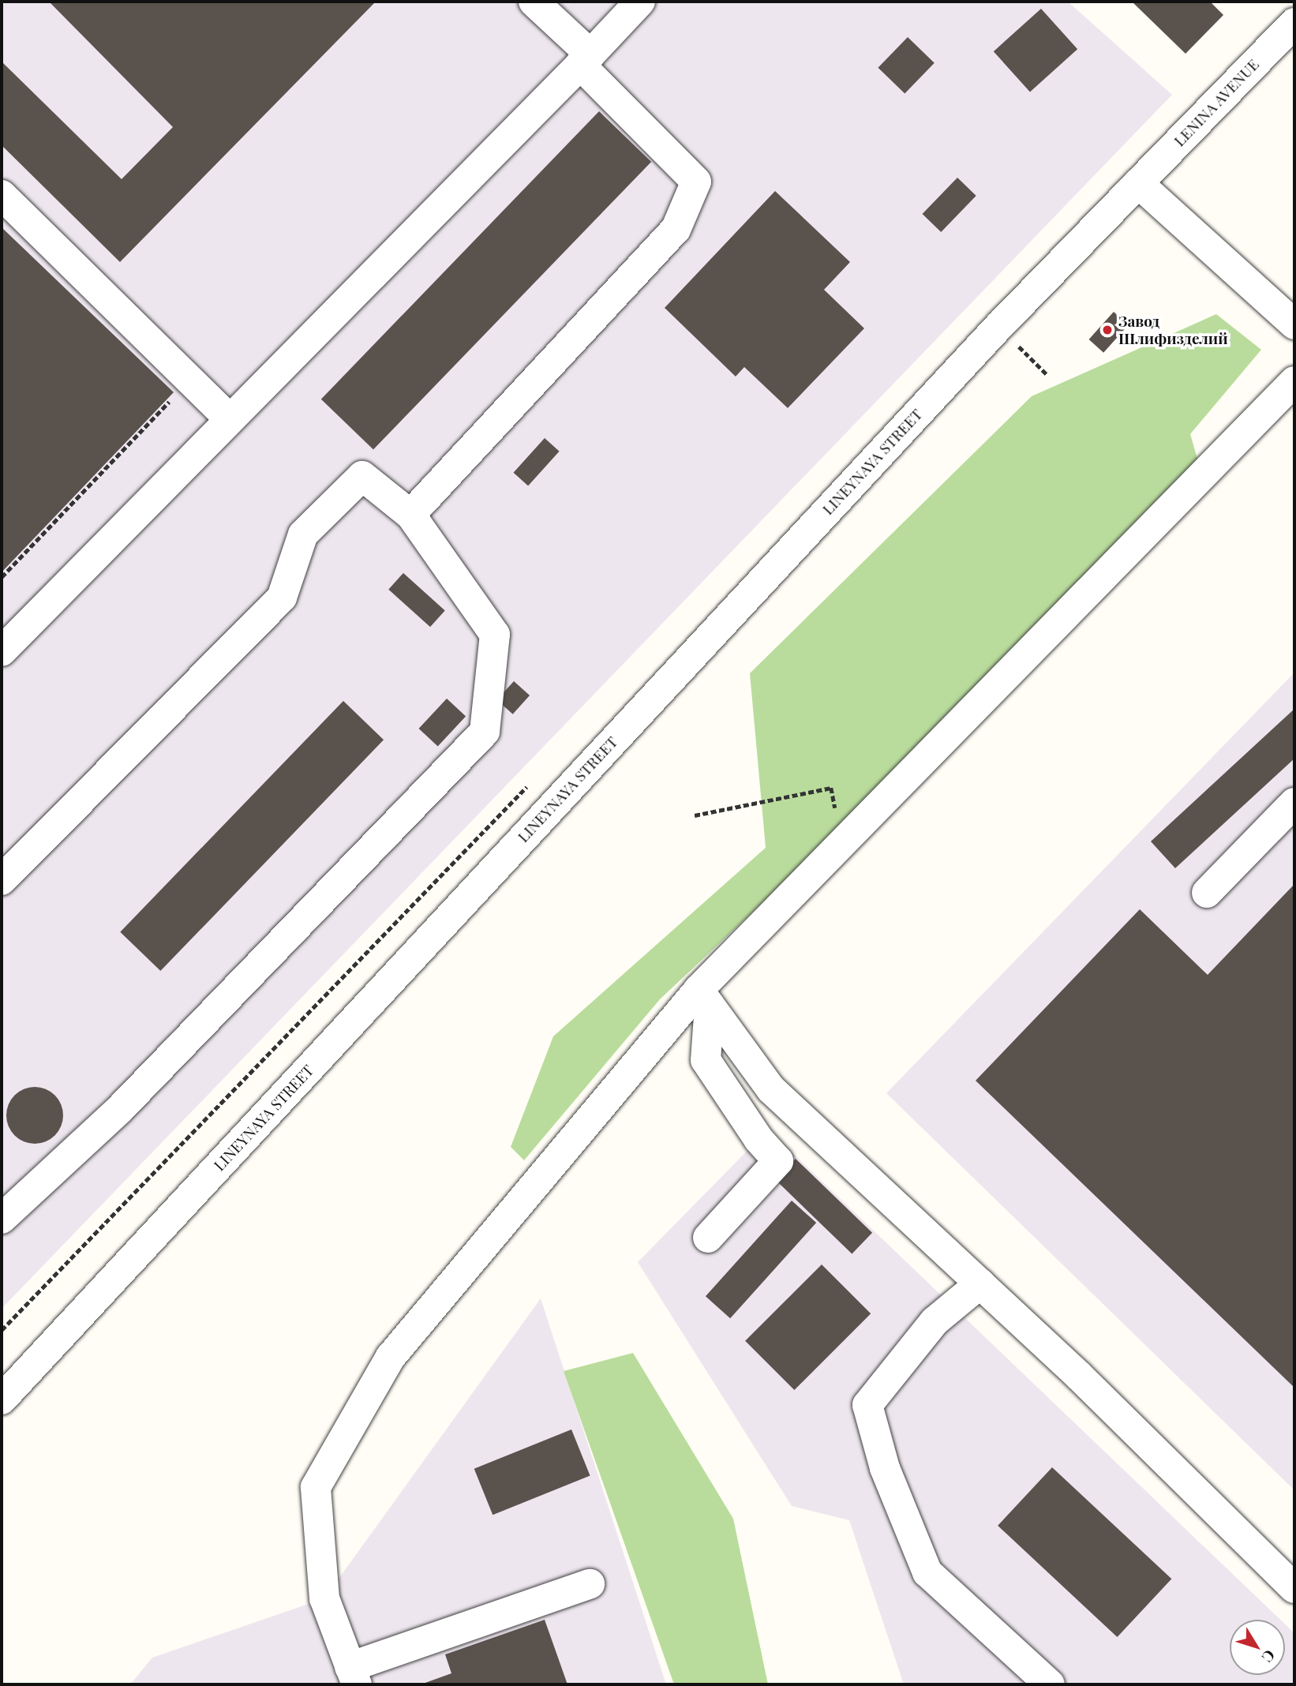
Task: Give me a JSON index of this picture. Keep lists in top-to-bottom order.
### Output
{
  "streets": {
    "street": ["LENINA AVENUE", "LINEYNAYA STREET"]
  },
  "crossings": [
    ["LENINA AVENUE", "LINEYNAYA STREET"]
  ],
  "places": ["Завод Шлифизделий"],
  "north": "bottom right"
}
